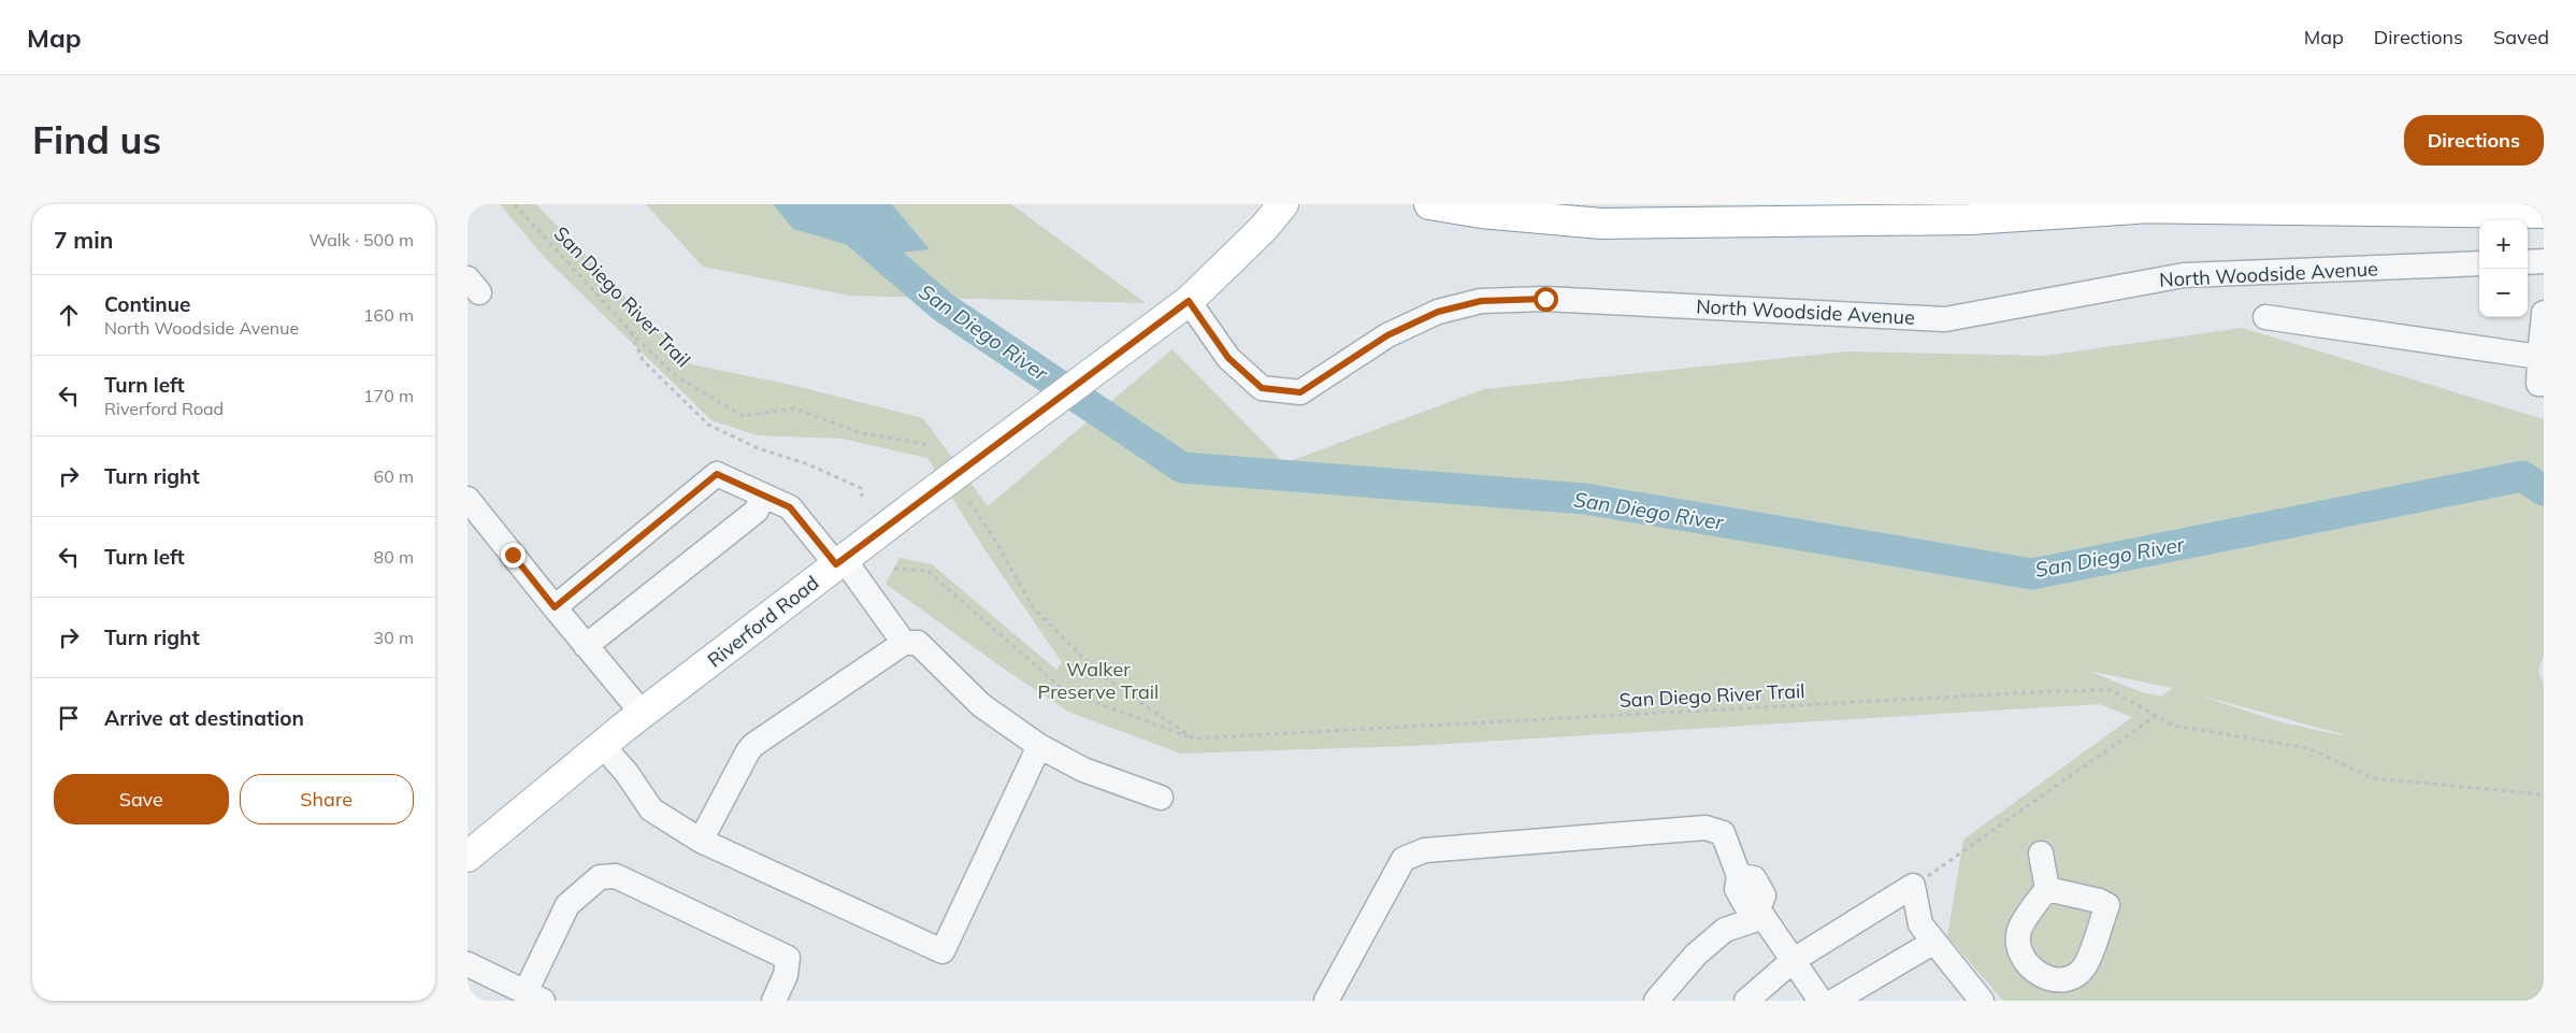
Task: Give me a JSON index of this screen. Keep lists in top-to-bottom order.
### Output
{
  "streets": {
    "main road": ["Riverford Road"],
    "street": ["North Woodside Avenue"],
    "path": ["San Diego River Trail"]
  },
  "crossings": [
    ["North Woodside Avenue", "Riverford Road"]
  ],
  "water": ["San Diego River"],
  "parks": ["Walker Preserve Trail"],
  "page": {
    "header": "Map",
    "nav": ["Map", "Directions", "Saved"],
    "buttons": [
      "Directions",
      ["Save", "Share"]
    ],
    "title": "Find us",
    "heading": ["7 min", "Walk · 500 m"],
    "map_buttons": ["+", "−"],
    "list": [
      ["Continue", "North Woodside Avenue", "160 m"],
      ["Turn left", "Riverford Road", "170 m"],
      ["Turn right", "60 m"],
      ["Turn left", "80 m"],
      ["Turn right", "30 m"],
      "Arrive at destination"
    ]
  }
}
